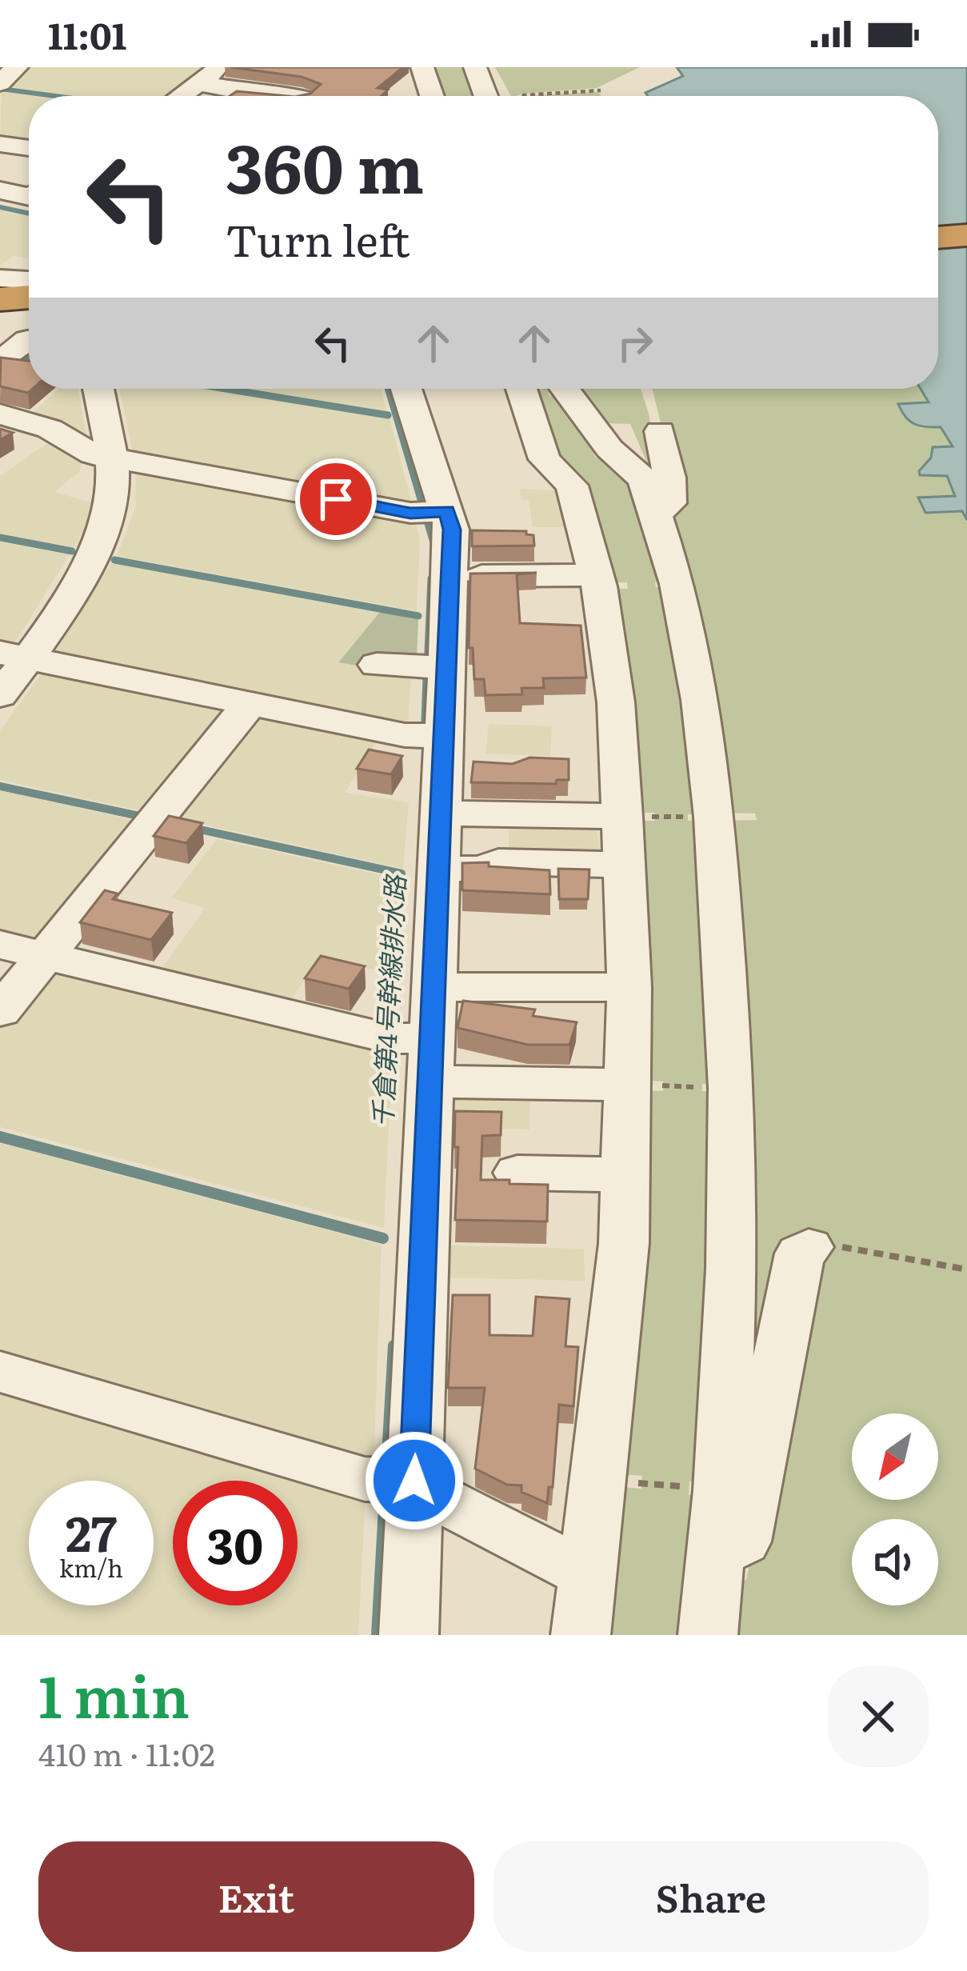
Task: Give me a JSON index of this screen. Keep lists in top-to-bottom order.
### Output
{
  "water": ["千倉第4号幹線排水路"],
  "north": "bottom left",
  "page": {
    "status": "11:01",
    "turn": ["360 m", "Turn left"],
    "speed": "27 km/h",
    "limit": "30",
    "heading": ["1 min", "410 m · 11:02"],
    "buttons": ["Exit", "Share"]
  }
}
